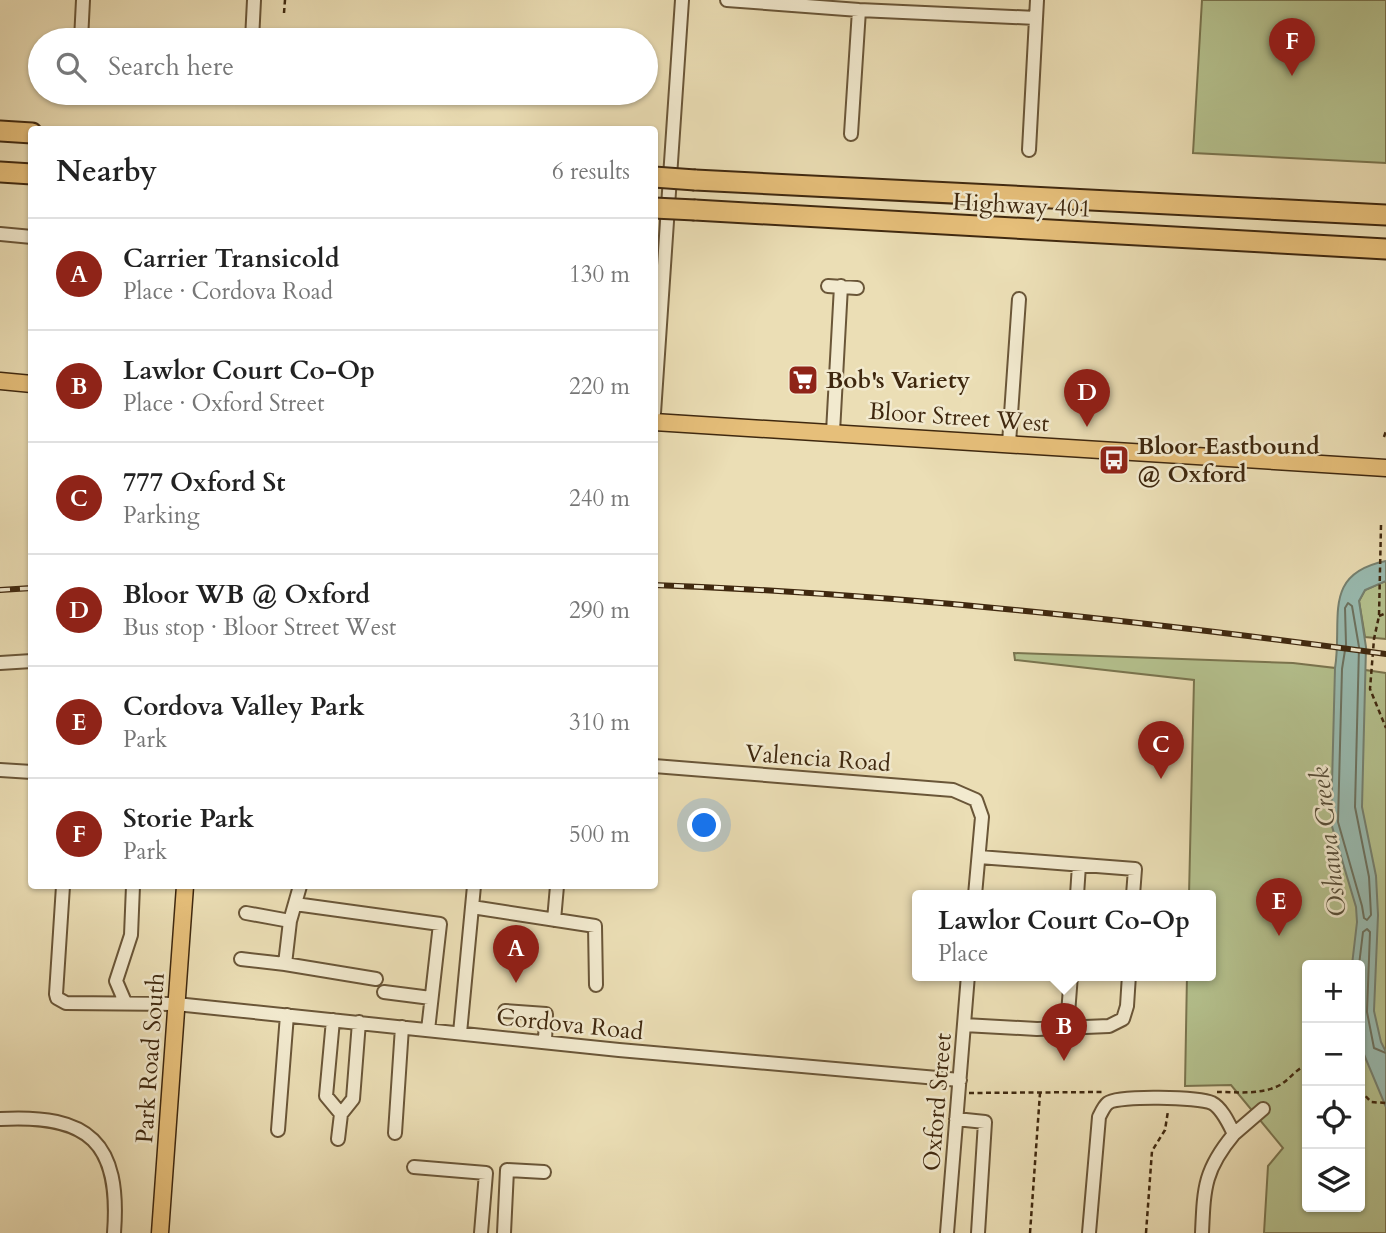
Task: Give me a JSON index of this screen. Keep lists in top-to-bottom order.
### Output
{
  "streets": {
    "highway": ["Highway 401"],
    "main road": ["Bloor Street West", "Park Road South"],
    "street": ["Valencia Road", "Cordova Road", "Oxford Street"]
  },
  "crossings": [
    ["Cordova Road", "Park Road South"],
    ["Cordova Road", "Oxford Street"]
  ],
  "water": ["Oshawa Creek"],
  "places": {
    "supermarket": ["Bob's Variety"],
    "bus stop": ["Bloor Eastbound @ Oxford"]
  },
  "page": {
    "pins": [
      "F",
      "D",
      "C",
      "E",
      "A",
      "B"
    ],
    "search": "Search here",
    "heading": ["Nearby", "6 results"],
    "list": [
      {
        "mark": "A",
        "name": "Carrier Transicold",
        "note": "Place · Cordova Road",
        "value": "130 m"
      },
      {
        "mark": "B",
        "name": "Lawlor Court Co-Op",
        "note": "Place · Oxford Street",
        "value": "220 m"
      },
      {
        "mark": "C",
        "name": "777 Oxford St",
        "note": "Parking",
        "value": "240 m"
      },
      {
        "mark": "D",
        "name": "Bloor WB @ Oxford",
        "note": "Bus stop · Bloor Street West",
        "value": "290 m"
      },
      {
        "mark": "E",
        "name": "Cordova Valley Park",
        "note": "Park",
        "value": "310 m"
      },
      {
        "mark": "F",
        "name": "Storie Park",
        "note": "Park",
        "value": "500 m"
      }
    ],
    "popup": ["Lawlor Court Co-Op", "Place"],
    "map_buttons": ["+", "−"]
  }
}
